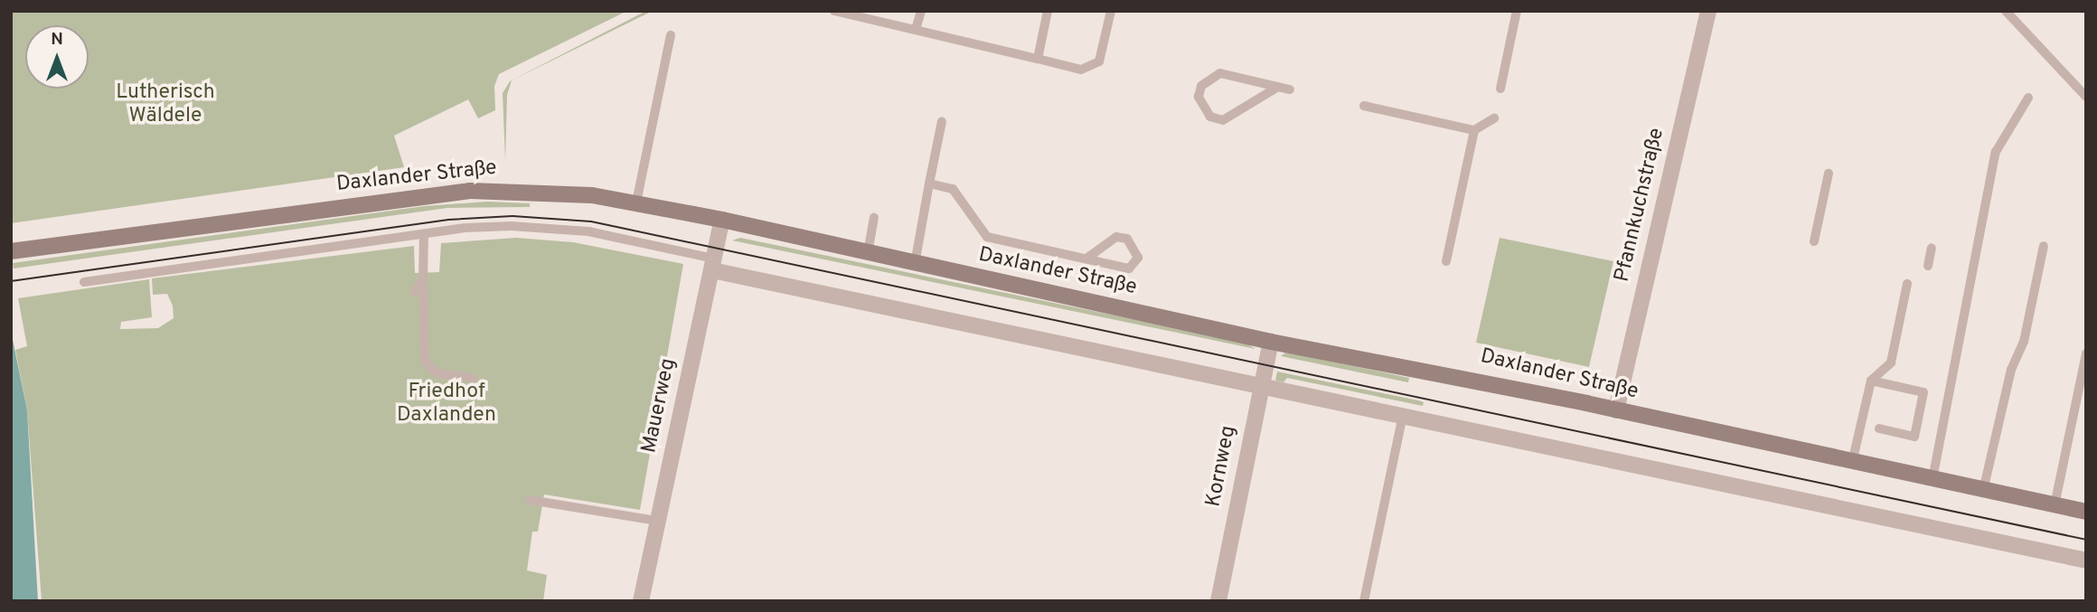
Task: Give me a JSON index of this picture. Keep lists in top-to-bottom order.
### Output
{
  "streets": {
    "street": [
      "Daxlander Straße",
      "Pfannkuchstraße",
      "Mauerweg",
      "Kornweg"
    ]
  },
  "crossings": [
    ["Daxlander Straße", "Pfannkuchstraße"],
    ["Daxlander Straße", "Mauerweg"],
    ["Daxlander Straße", "Kornweg"]
  ],
  "parks": ["Lutherisch Wäldele", "Friedhof Daxlanden"],
  "north": "top"
}
